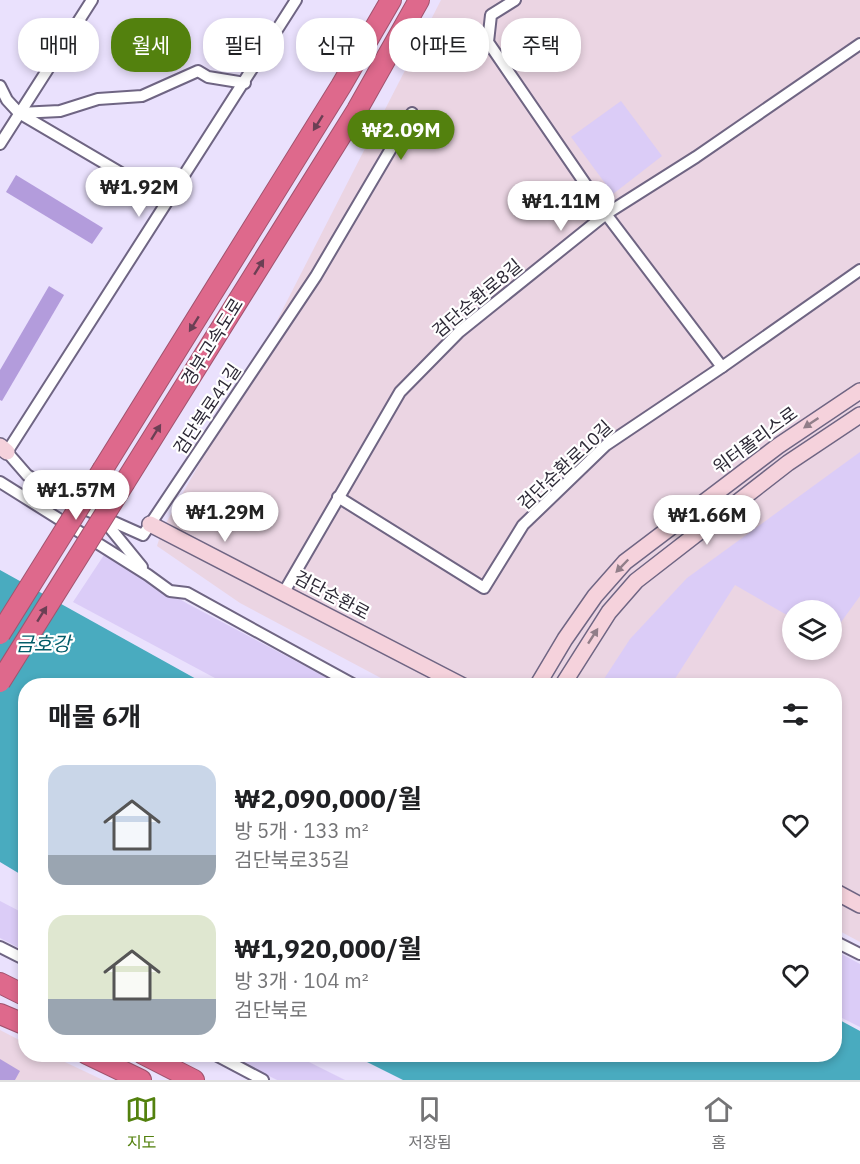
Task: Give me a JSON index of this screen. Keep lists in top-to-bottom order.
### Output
{
  "streets": {
    "highway": ["경부고속도로"],
    "main road": ["워터폴리스로", "검단순환로"],
    "street": ["검단순환로8길", "검단북로41길", "검단순환로10길"]
  },
  "crossings": [
    ["검단순환로8길", "검단순환로10길"],
    ["검단순환로8길", "검단순환로"],
    ["검단북로41길", "검단순환로"]
  ],
  "water": ["금호강"],
  "page": {
    "chip": [
      "매매",
      "월세",
      "필터",
      "신규",
      "아파트",
      "주택"
    ],
    "price": [
      "₩2.09M",
      "₩1.92M",
      "₩1.11M",
      "₩1.57M",
      "₩1.29M",
      "₩1.66M"
    ],
    "heading": "매물 6개",
    "list": [
      {
        "name": "₩2,090,000/월",
        "note": "방 5개 · 133 m² · 검단북로35길"
      },
      {
        "name": "₩1,920,000/월",
        "note": "방 3개 · 104 m² · 검단북로"
      }
    ],
    "tabs": ["지도", "저장됨", "홈"]
  }
}
